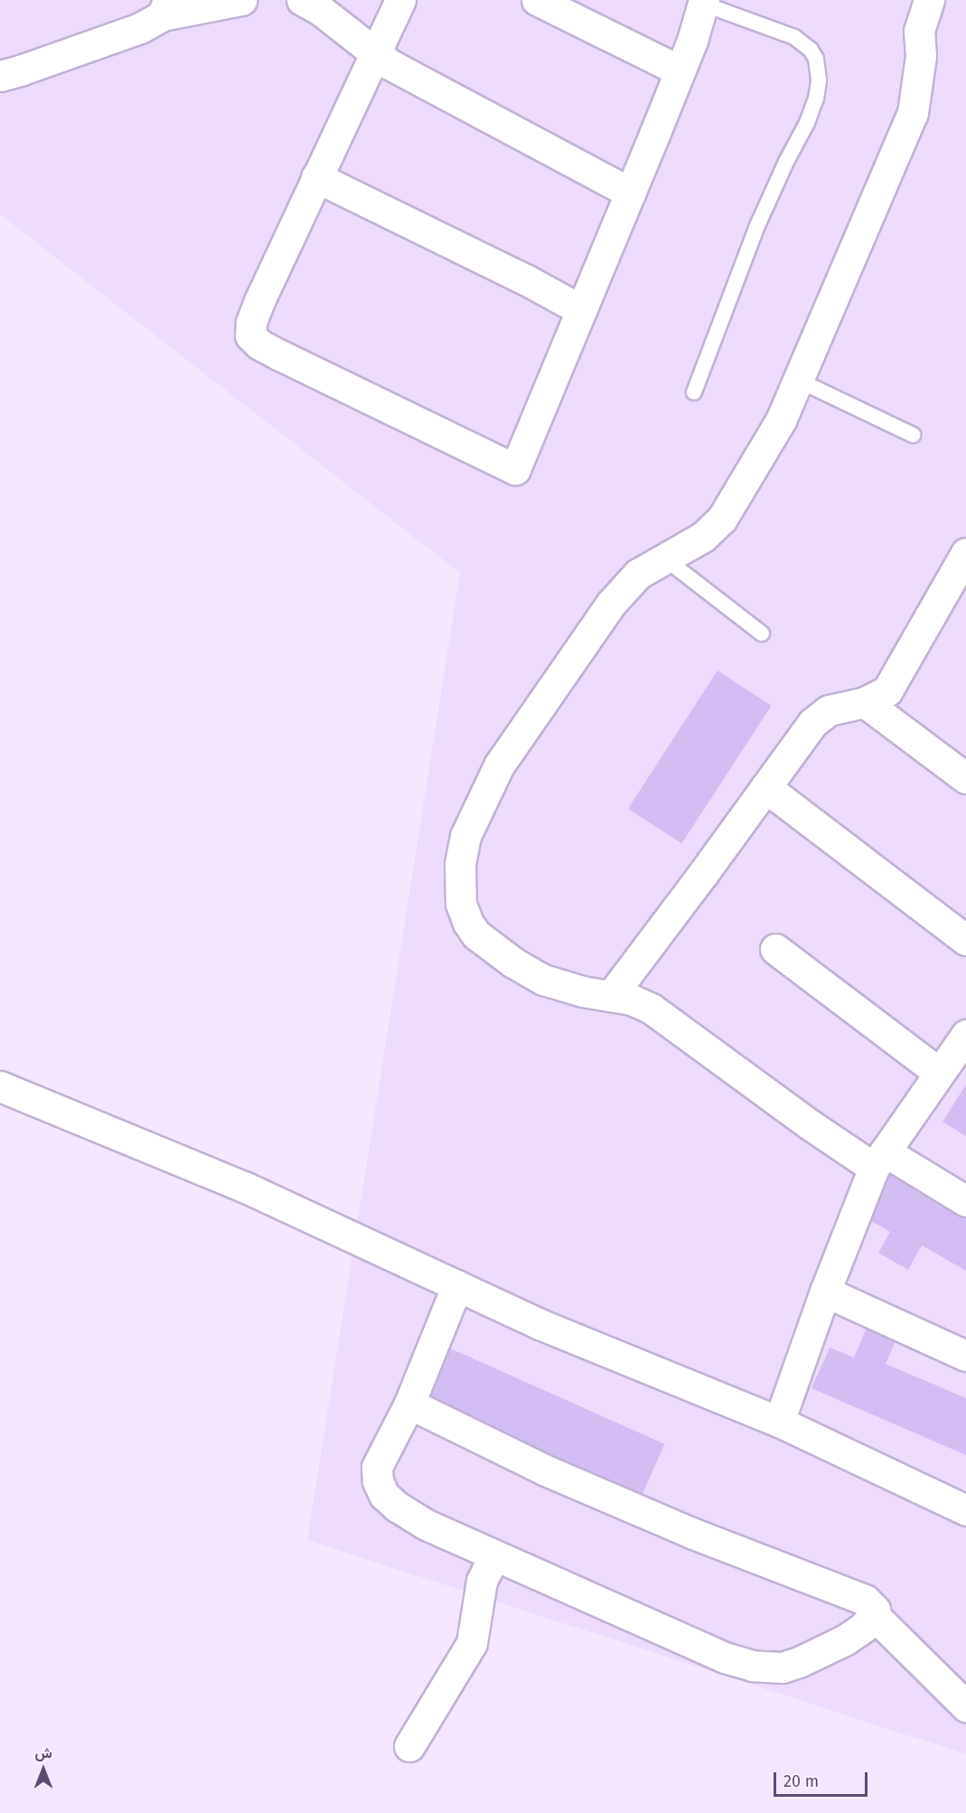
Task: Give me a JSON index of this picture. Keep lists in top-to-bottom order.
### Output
{
  "scale_bar": "20 m",
  "north": "top"
}
